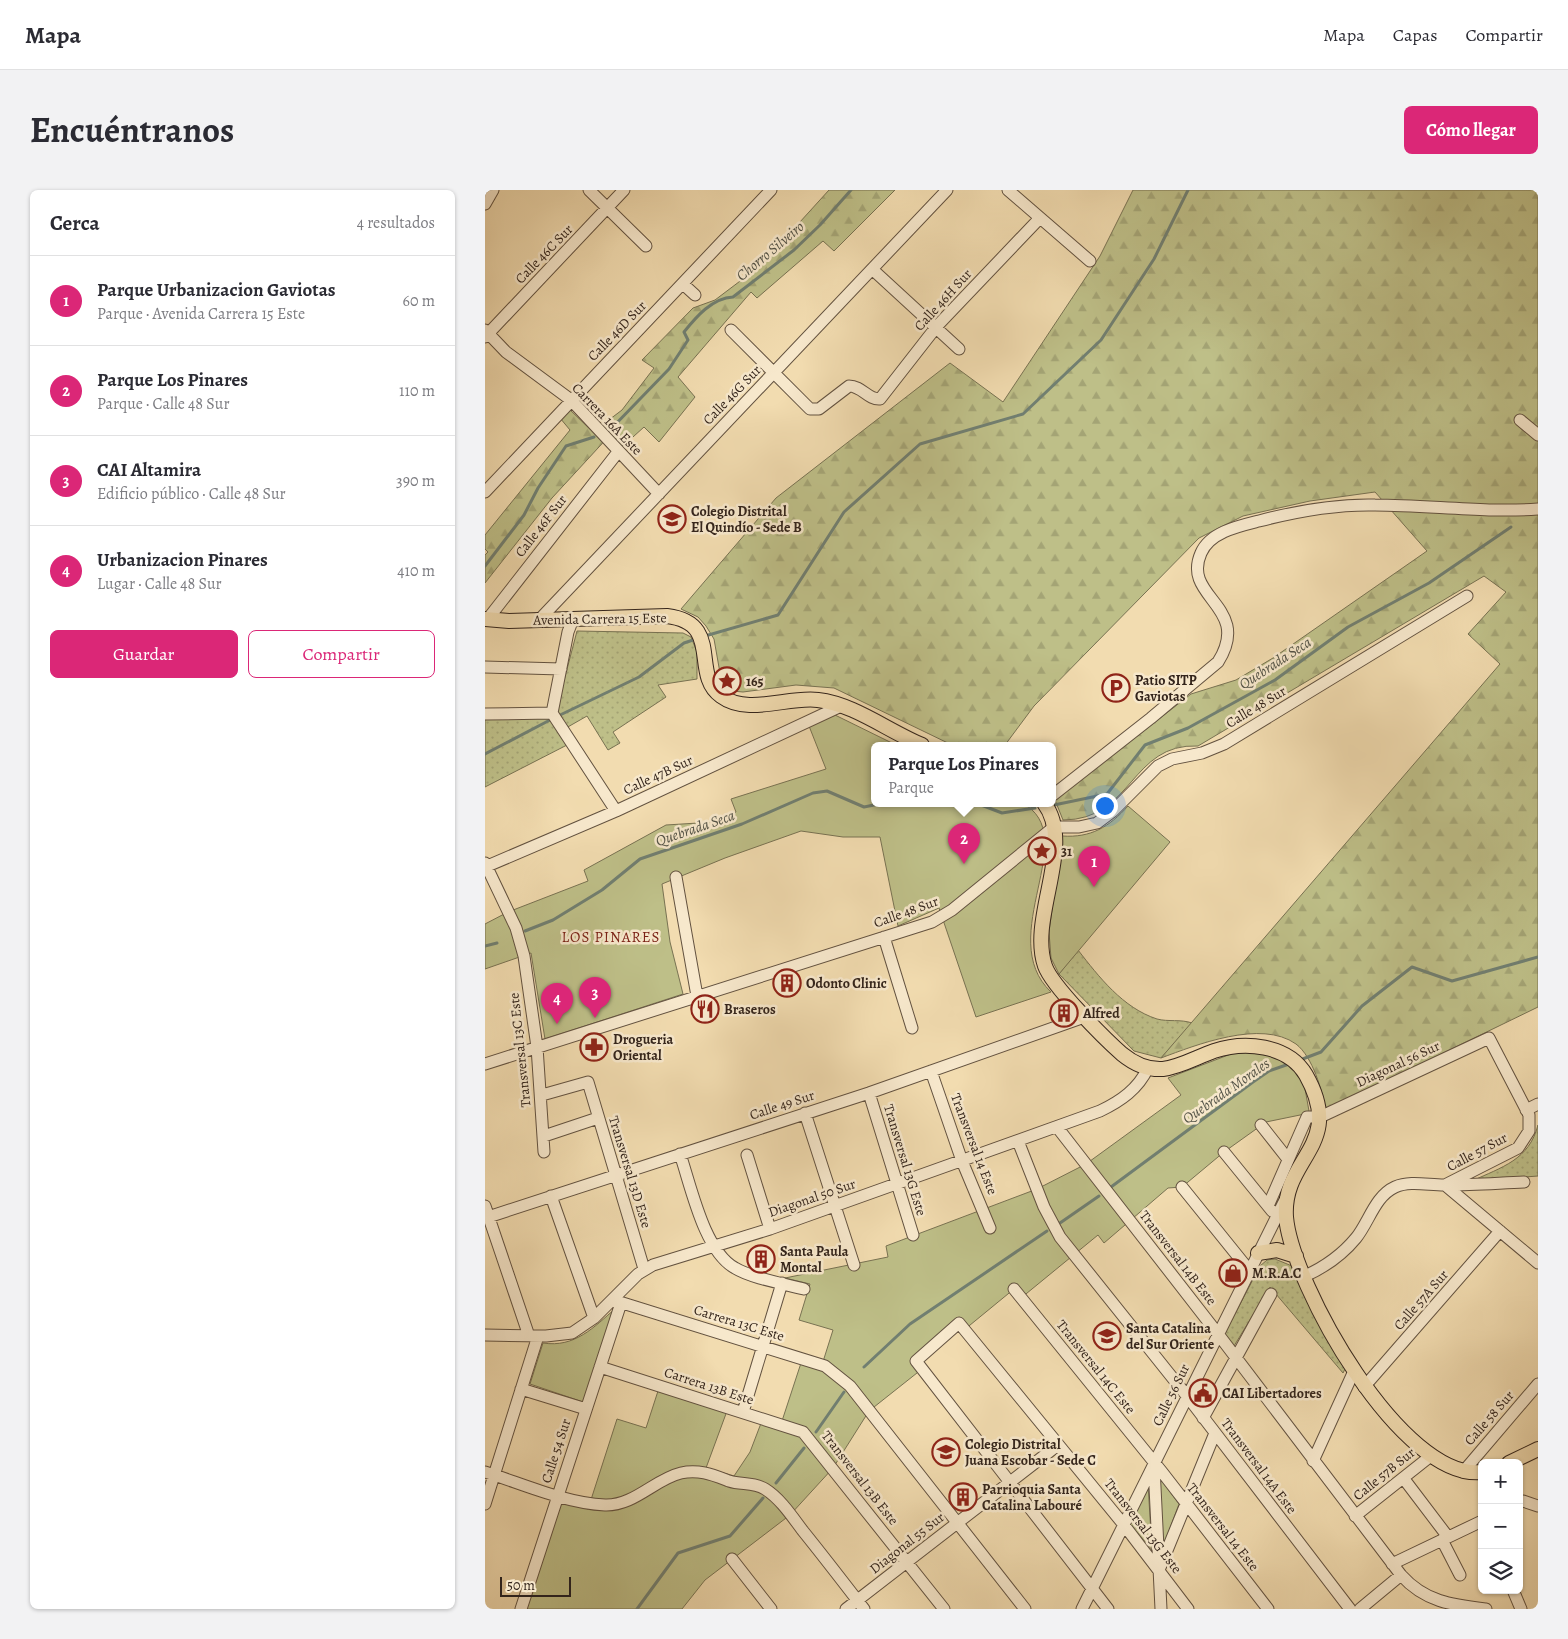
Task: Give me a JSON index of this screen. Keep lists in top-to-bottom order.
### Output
{
  "streets": {
    "main road": ["Avenida Carrera 15 Este"],
    "street": [
      "Calle 46C Sur",
      "Calle 46H Sur",
      "Calle 46D Sur",
      "Calle 46G Sur",
      "Carrera 16A Este",
      "Calle 46F Sur",
      "Calle 48 Sur",
      "Calle 47B Sur",
      "Transversal 13C Este",
      "Diagonal 56 Sur",
      "Calle 49 Sur",
      "Transversal 14 Este",
      "Calle 57 Sur",
      "Transversal 13G Este",
      "Transversal 13D Este",
      "Diagonal 50 Sur",
      "Transversal 14B Este",
      "Calle 57A Sur",
      "Carrera 13C Este",
      "Transversal 14C Este",
      "Carrera 13B Este",
      "Calle 56 Sur",
      "Calle 58 Sur",
      "Calle 54 Sur",
      "Transversal 14A Este",
      "Calle 57B Sur",
      "Transversal 13B Este",
      "Diagonal 55 Sur"
    ]
  },
  "crossings": [
    ["Calle 46C Sur", "Carrera 16A Este"],
    ["Calle 46H Sur", "Calle 46G Sur"],
    ["Calle 46D Sur", "Carrera 16A Este"],
    ["Calle 46G Sur", "Carrera 16A Este"],
    ["Calle 46G Sur", "Avenida Carrera 15 Este"],
    ["Carrera 16A Este", "Calle 46F Sur"],
    ["Calle 46F Sur", "Avenida Carrera 15 Este"],
    ["Avenida Carrera 15 Este", "Calle 47B Sur"],
    ["Calle 48 Sur", "Transversal 13C Este"],
    ["Calle 47B Sur", "Transversal 13C Este"],
    ["Transversal 13C Este", "Transversal 13D Este"],
    ["Diagonal 56 Sur", "Calle 57 Sur"],
    ["Calle 49 Sur", "Transversal 14 Este"],
    ["Calle 49 Sur", "Transversal 13G Este"],
    ["Calle 49 Sur", "Transversal 13D Este"],
    ["Transversal 14 Este", "Diagonal 50 Sur"],
    ["Transversal 14 Este", "Transversal 14C Este"],
    ["Transversal 14 Este", "Calle 56 Sur"],
    ["Transversal 13G Este", "Diagonal 50 Sur"],
    ["Transversal 13G Este", "Calle 56 Sur"],
    ["Transversal 13G Este", "Diagonal 55 Sur"],
    ["Transversal 13D Este", "Diagonal 50 Sur"],
    ["Diagonal 50 Sur", "Transversal 14B Este"],
    ["Diagonal 50 Sur", "Carrera 13C Este"],
    ["Diagonal 50 Sur", "Calle 54 Sur"],
    ["Diagonal 50 Sur", "Transversal 14A Este"],
    ["Transversal 14B Este", "Calle 56 Sur"],
    ["Transversal 14B Este", "Calle 57B Sur"],
    ["Carrera 13C Este", "Calle 54 Sur"],
    ["Carrera 13C Este", "Diagonal 55 Sur"],
    ["Transversal 14C Este", "Calle 56 Sur"],
    ["Carrera 13B Este", "Calle 54 Sur"],
    ["Carrera 13B Este", "Transversal 13B Este"],
    ["Calle 56 Sur", "Transversal 14A Este"],
    ["Transversal 13B Este", "Diagonal 55 Sur"]
  ],
  "districts": ["LOS PINARES"],
  "water": ["Chorro Silveiro", "Quebrada Seca", "Quebrada Morales"],
  "places": {
    "school or university": ["Colegio Distrital El Quindío - Sede B", "Santa Catalina del Sur Oriente", "Colegio Distrital Juana Escobar - Sede C"],
    "place": ["165", "31"],
    "parking": ["Patio SITP Gaviotas"],
    "building": [
      "Odonto Clinic",
      "Alfred",
      "Santa Paula Montal",
      "Parrioquia Santa Catalina Labouré"
    ],
    "restaurant": ["Braseros"],
    "pharmacy": ["Drogueria Oriental"],
    "shop": ["M.R.A.C"],
    "public building": ["CAI Libertadores"]
  },
  "scale_bar": "50 m",
  "page": {
    "header": "Mapa",
    "nav": ["Mapa", "Capas", "Compartir"],
    "title": "Encuéntranos",
    "buttons": [
      "Cómo llegar",
      ["Guardar", "Compartir"]
    ],
    "heading": ["Cerca", "4 resultados"],
    "list": [
      {
        "mark": "1",
        "name": "Parque Urbanizacion Gaviotas",
        "note": "Parque · Avenida Carrera 15 Este",
        "value": "60 m"
      },
      {
        "mark": "2",
        "name": "Parque Los Pinares",
        "note": "Parque · Calle 48 Sur",
        "value": "110 m"
      },
      {
        "mark": "3",
        "name": "CAI Altamira",
        "note": "Edificio público · Calle 48 Sur",
        "value": "390 m"
      },
      {
        "mark": "4",
        "name": "Urbanizacion Pinares",
        "note": "Lugar · Calle 48 Sur",
        "value": "410 m"
      }
    ],
    "popup": ["Parque Los Pinares", "Parque"],
    "pins": [
      "2",
      "1",
      "3",
      "4"
    ],
    "map_buttons": ["+", "−"],
    "scale": "50 m"
  }
}
